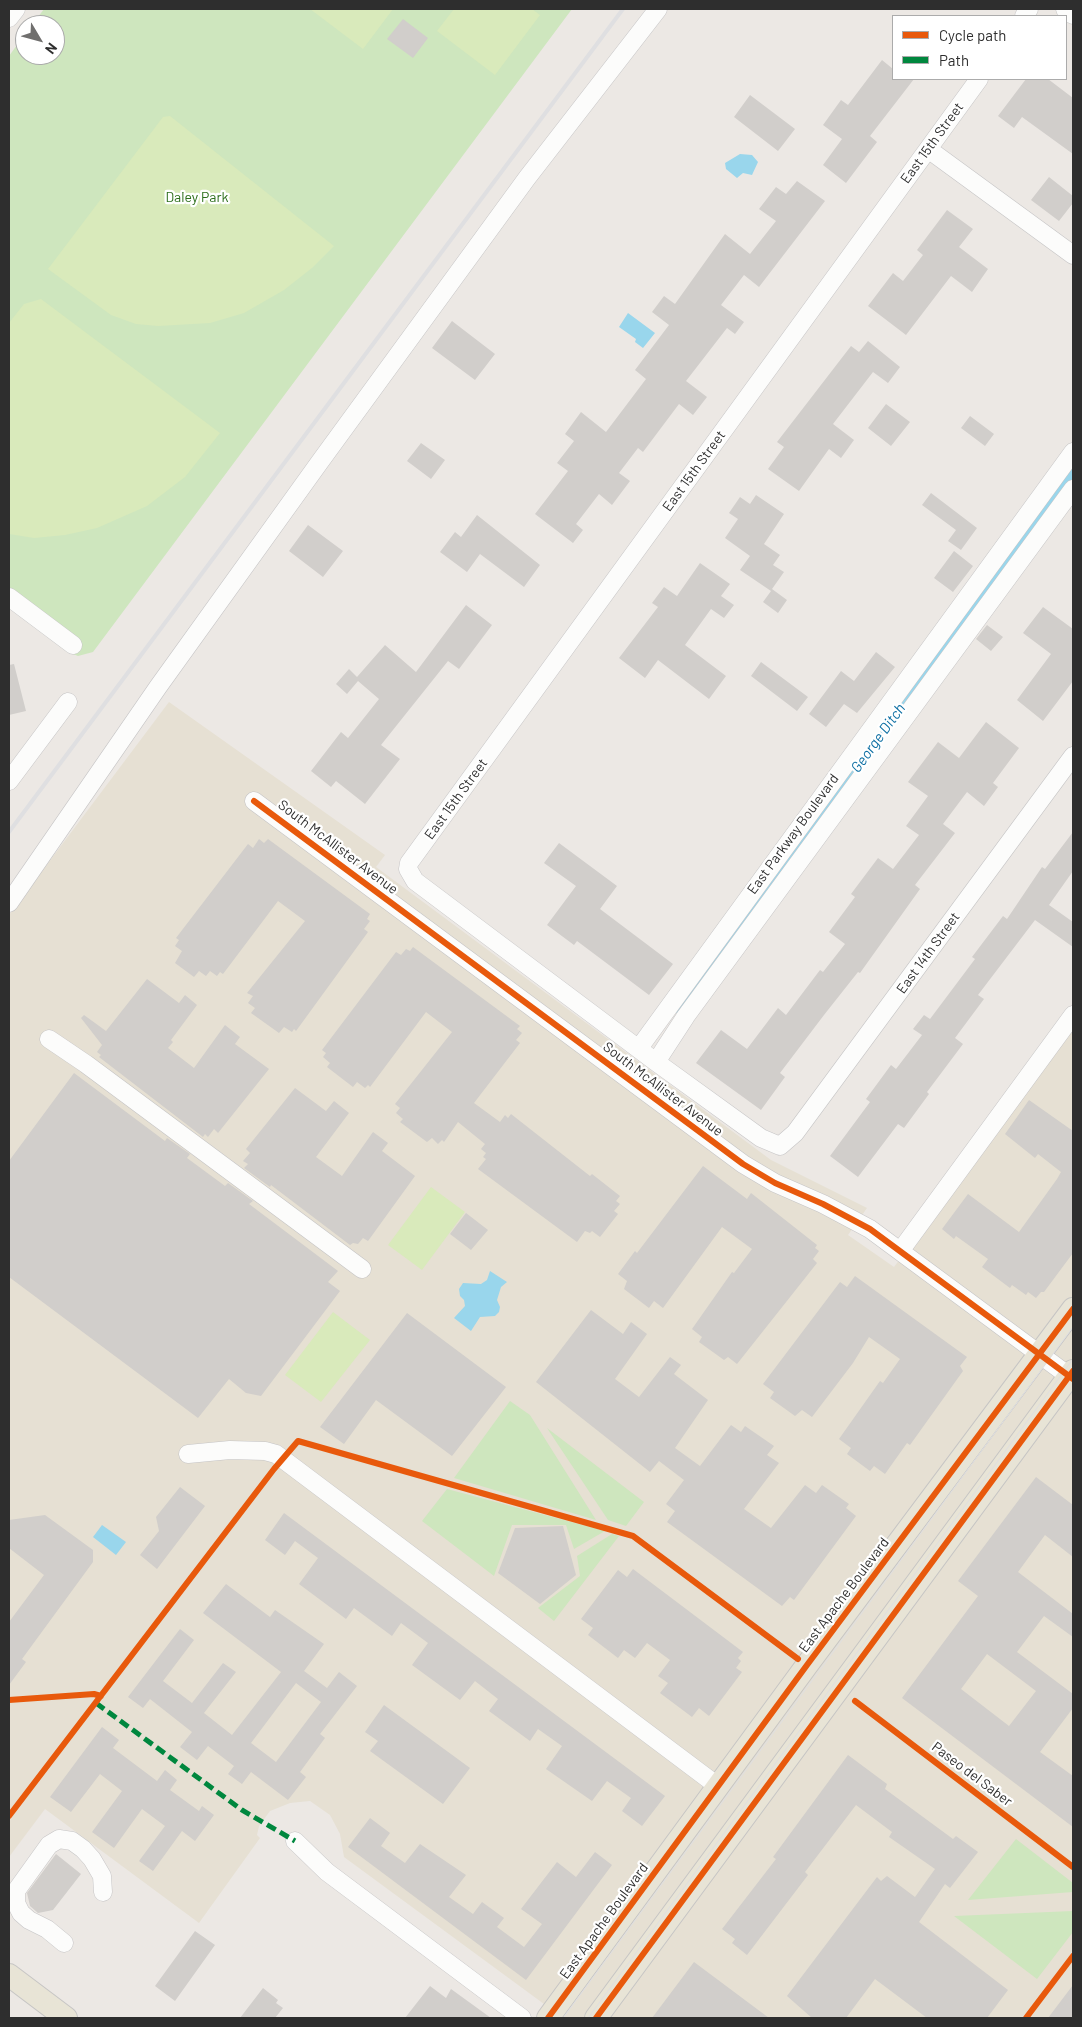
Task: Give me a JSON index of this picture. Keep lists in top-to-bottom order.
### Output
{
  "streets": {
    "main road": ["East Apache Boulevard"],
    "street": [
      "East 15th Street",
      "East Parkway Boulevard",
      "South McAllister Avenue",
      "East 14th Street"
    ],
    "cycle path": ["Paseo del Saber"]
  },
  "crossings": [
    ["East 15th Street", "South McAllister Avenue"],
    ["East Parkway Boulevard", "South McAllister Avenue"],
    ["South McAllister Avenue", "East 14th Street"],
    ["South McAllister Avenue", "East Apache Boulevard"]
  ],
  "water": ["George Ditch"],
  "parks": ["Daley Park"],
  "legend": ["Cycle path", "Path"],
  "north": "bottom right"
}
